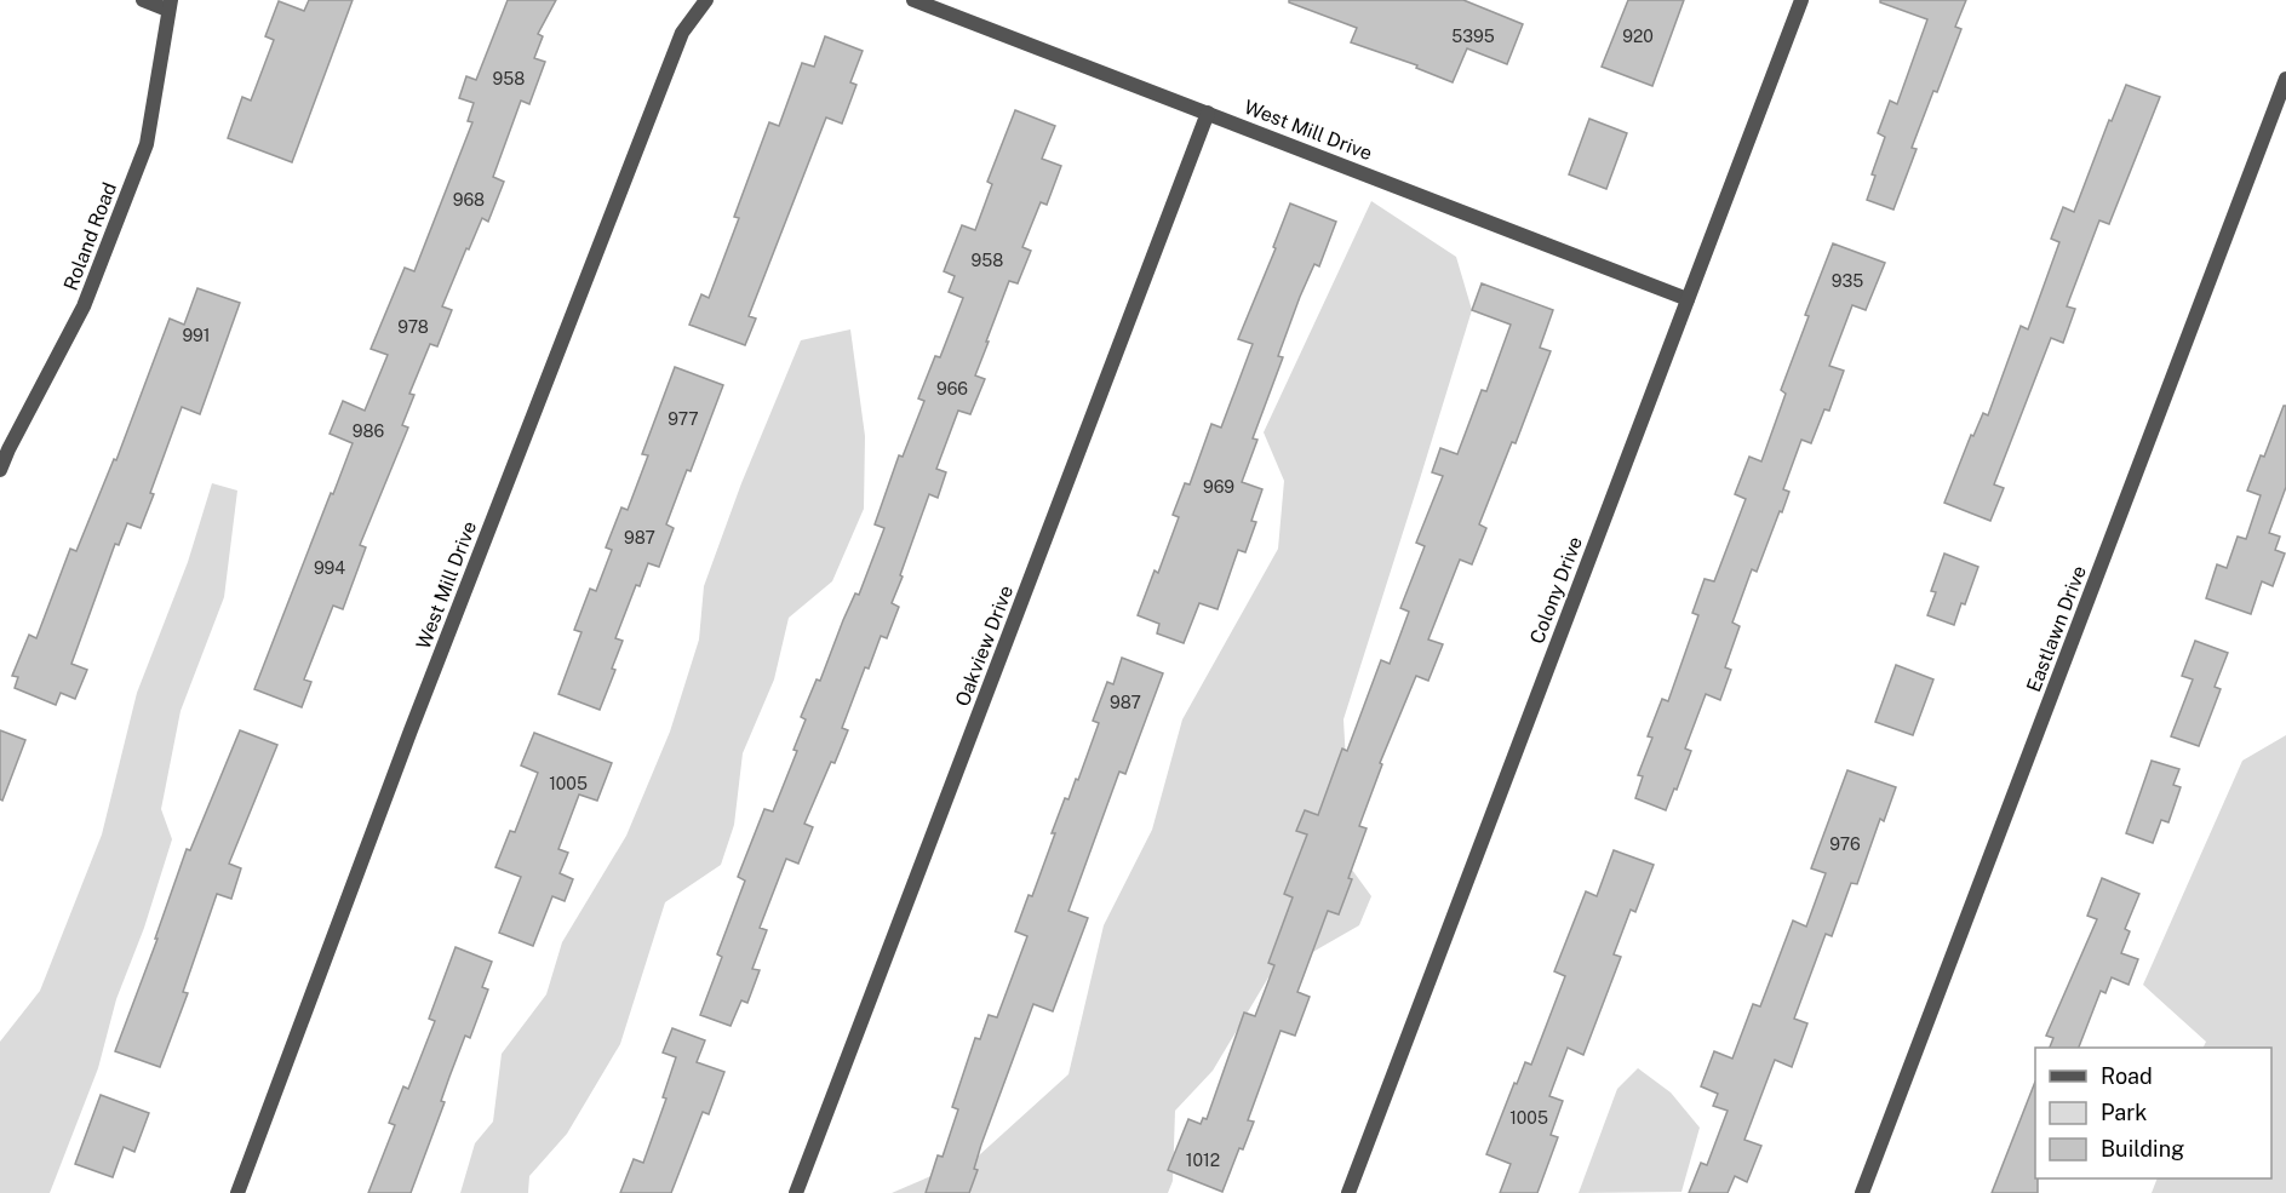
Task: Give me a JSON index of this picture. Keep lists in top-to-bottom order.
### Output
{
  "streets": {
    "street": [
      "West Mill Drive",
      "Roland Road",
      "Colony Drive",
      "Eastlawn Drive",
      "Oakview Drive"
    ]
  },
  "crossings": [
    ["West Mill Drive", "Colony Drive"],
    ["West Mill Drive", "Oakview Drive"]
  ],
  "house_numbers": [
    "5395",
    "920",
    "958",
    "968",
    "958",
    "935",
    "978",
    "991",
    "966",
    "977",
    "986",
    "969",
    "987",
    "994",
    "987",
    "1005",
    "976",
    "1005",
    "1012"
  ],
  "legend": ["Road", "Park", "Building"]
}
